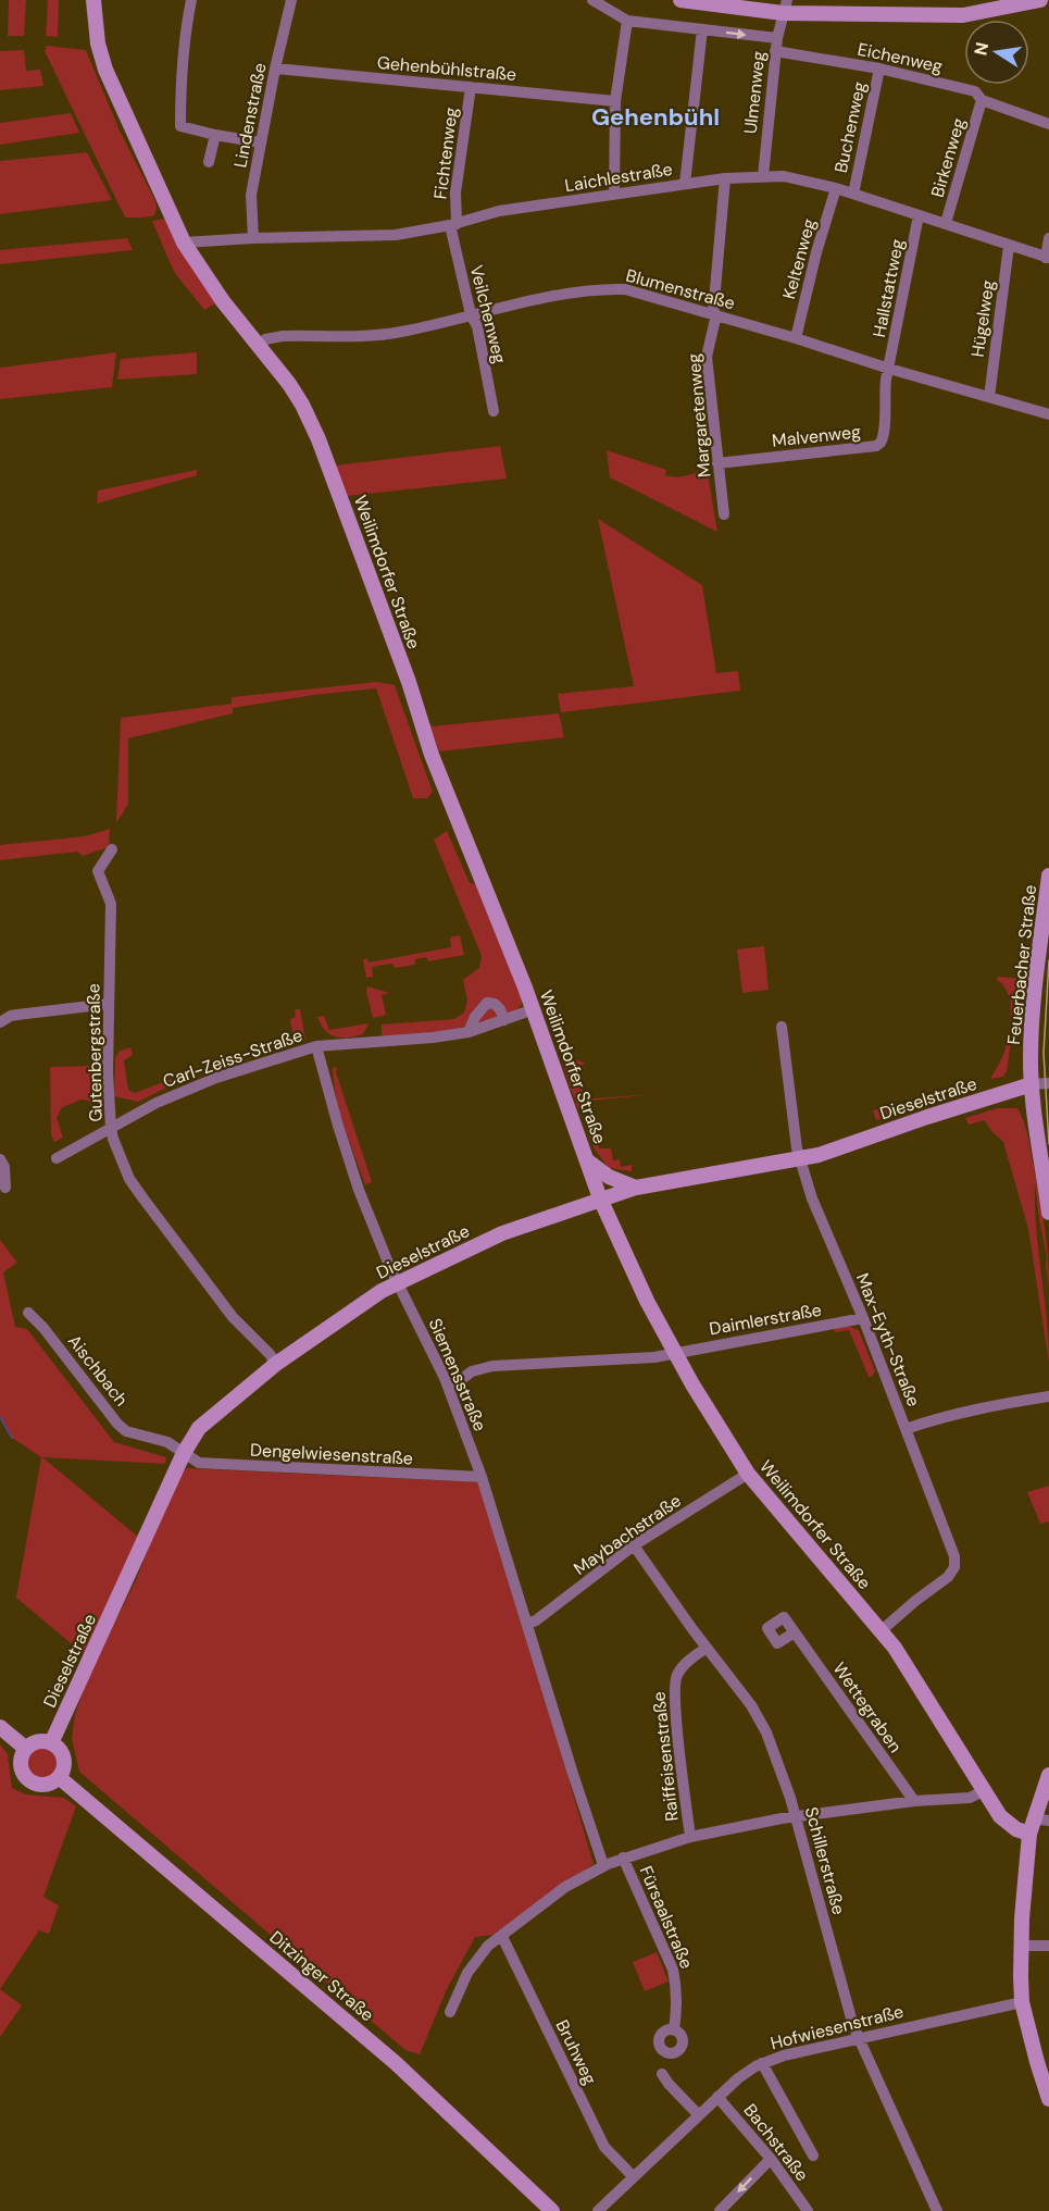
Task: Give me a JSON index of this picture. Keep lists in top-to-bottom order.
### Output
{
  "streets": {
    "main road": [
      "Weilimdorfer Straße",
      "Feuerbacher Straße",
      "Dieselstraße",
      "Ditzinger Straße"
    ],
    "street": [
      "Eichenweg",
      "Gehenbühlstraße",
      "Ulmenweg",
      "Lindenstraße",
      "Buchenweg",
      "Fichtenweg",
      "Birkenweg",
      "Laichlestraße",
      "Keltenweg",
      "Hallstattweg",
      "Blumenstraße",
      "Veilchenweg",
      "Hügelweg",
      "Margaretenweg",
      "Malvenweg",
      "Gutenbergstraße",
      "Carl-Zeiss-Straße",
      "Daimlerstraße",
      "Max-Eyth-Straße",
      "Aischbach",
      "Siemensstraße",
      "Dengelwiesenstraße",
      "Maybachstraße",
      "Wettegraben",
      "Raiffeisenstraße",
      "Schillerstraße",
      "Fürsaalstraße",
      "Hofwiesenstraße",
      "Bruhweg",
      "Bachstraße"
    ]
  },
  "crossings": [
    ["Eichenweg", "Ulmenweg"],
    ["Eichenweg", "Buchenweg"],
    ["Eichenweg", "Birkenweg"],
    ["Gehenbühlstraße", "Lindenstraße"],
    ["Gehenbühlstraße", "Fichtenweg"],
    ["Ulmenweg", "Laichlestraße"],
    ["Lindenstraße", "Laichlestraße"],
    ["Buchenweg", "Laichlestraße"],
    ["Fichtenweg", "Laichlestraße"],
    ["Fichtenweg", "Veilchenweg"],
    ["Birkenweg", "Laichlestraße"],
    ["Laichlestraße", "Keltenweg"],
    ["Laichlestraße", "Hallstattweg"],
    ["Laichlestraße", "Veilchenweg"],
    ["Laichlestraße", "Hügelweg"],
    ["Laichlestraße", "Margaretenweg"],
    ["Laichlestraße", "Weilimdorfer Straße"],
    ["Keltenweg", "Blumenstraße"],
    ["Hallstattweg", "Blumenstraße"],
    ["Hallstattweg", "Malvenweg"],
    ["Blumenstraße", "Veilchenweg"],
    ["Blumenstraße", "Hügelweg"],
    ["Blumenstraße", "Margaretenweg"],
    ["Blumenstraße", "Malvenweg"],
    ["Blumenstraße", "Weilimdorfer Straße"],
    ["Margaretenweg", "Malvenweg"],
    ["Weilimdorfer Straße", "Dieselstraße"],
    ["Weilimdorfer Straße", "Daimlerstraße"],
    ["Weilimdorfer Straße", "Max-Eyth-Straße"],
    ["Weilimdorfer Straße", "Maybachstraße"],
    ["Feuerbacher Straße", "Dieselstraße"],
    ["Gutenbergstraße", "Carl-Zeiss-Straße"],
    ["Gutenbergstraße", "Dieselstraße"],
    ["Carl-Zeiss-Straße", "Siemensstraße"],
    ["Dieselstraße", "Max-Eyth-Straße"],
    ["Dieselstraße", "Aischbach"],
    ["Dieselstraße", "Siemensstraße"],
    ["Dieselstraße", "Dengelwiesenstraße"],
    ["Dieselstraße", "Ditzinger Straße"],
    ["Daimlerstraße", "Max-Eyth-Straße"],
    ["Daimlerstraße", "Siemensstraße"],
    ["Aischbach", "Dengelwiesenstraße"],
    ["Siemensstraße", "Dengelwiesenstraße"],
    ["Siemensstraße", "Maybachstraße"],
    ["Maybachstraße", "Schillerstraße"],
    ["Raiffeisenstraße", "Schillerstraße"],
    ["Schillerstraße", "Hofwiesenstraße"],
    ["Hofwiesenstraße", "Bruhweg"],
    ["Hofwiesenstraße", "Bachstraße"]
  ],
  "districts": ["Gehenbühl"],
  "north": "left"
}
